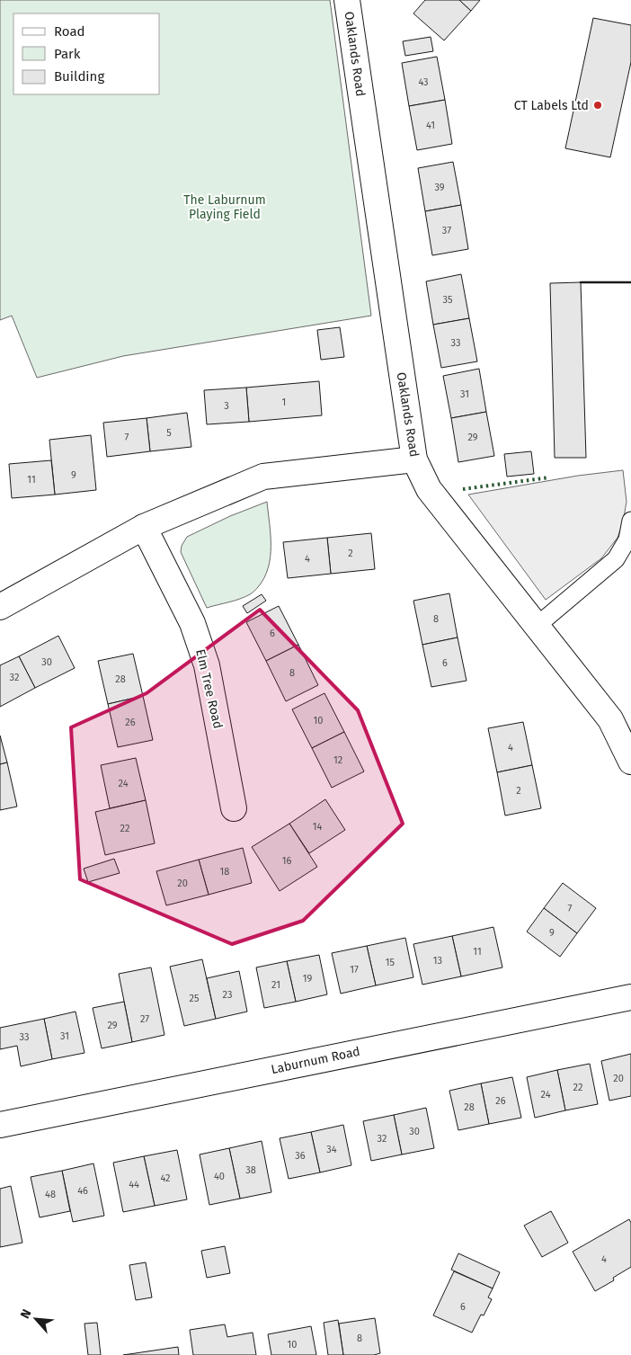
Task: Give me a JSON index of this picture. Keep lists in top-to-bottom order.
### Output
{
  "streets": {
    "street": ["Oaklands Road", "Elm Tree Road", "Laburnum Road"]
  },
  "parks": ["The Laburnum Playing Field"],
  "places": ["CT Labels Ltd"],
  "house_numbers": [
    "43",
    "41",
    "39",
    "37",
    "35",
    "33",
    "31",
    "1",
    "3",
    "5",
    "7",
    "29",
    "9",
    "11",
    "2",
    "4",
    "8",
    "6",
    "30",
    "6",
    "8",
    "32",
    "28",
    "10",
    "26",
    "4",
    "12",
    "24",
    "2",
    "14",
    "22",
    "16",
    "18",
    "20",
    "7",
    "9",
    "11",
    "13",
    "15",
    "17",
    "19",
    "21",
    "23",
    "25",
    "27",
    "29",
    "31",
    "33",
    "20",
    "22",
    "24",
    "26",
    "28",
    "30",
    "32",
    "34",
    "36",
    "38",
    "40",
    "42",
    "44",
    "46",
    "48",
    "4",
    "6",
    "8",
    "10"
  ],
  "legend": ["Road", "Park", "Building"],
  "north": "top left"
}
